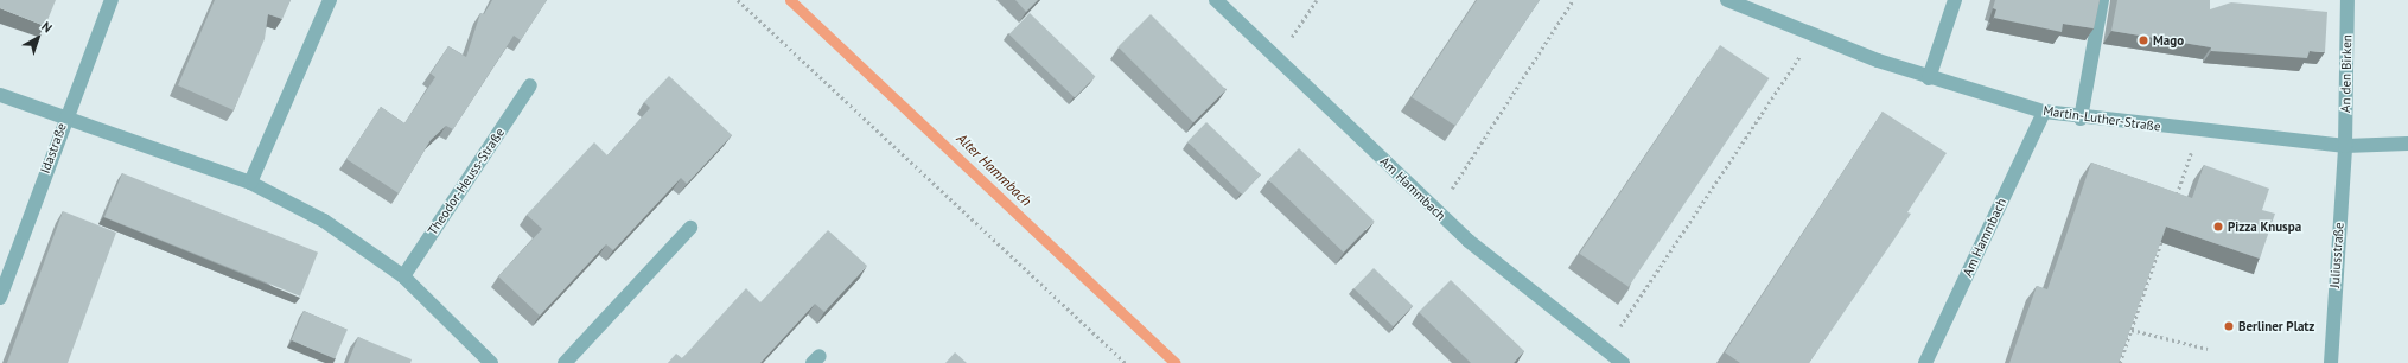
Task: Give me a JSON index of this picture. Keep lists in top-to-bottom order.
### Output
{
  "streets": {
    "street": [
      "An den Birken",
      "Martin-Luther-Straße",
      "Idastraße",
      "Theodor-Heuss-Straße",
      "Am Hammbach",
      "Juliusstraße"
    ]
  },
  "crossings": [
    ["An den Birken", "Martin-Luther-Straße"],
    ["An den Birken", "Juliusstraße"],
    ["Martin-Luther-Straße", "Am Hammbach"],
    ["Martin-Luther-Straße", "Juliusstraße"]
  ],
  "water": ["Alter Hammbach"],
  "places": ["Mago", "Pizza Knuspa", "Berliner Platz"],
  "north": "top right"
}
